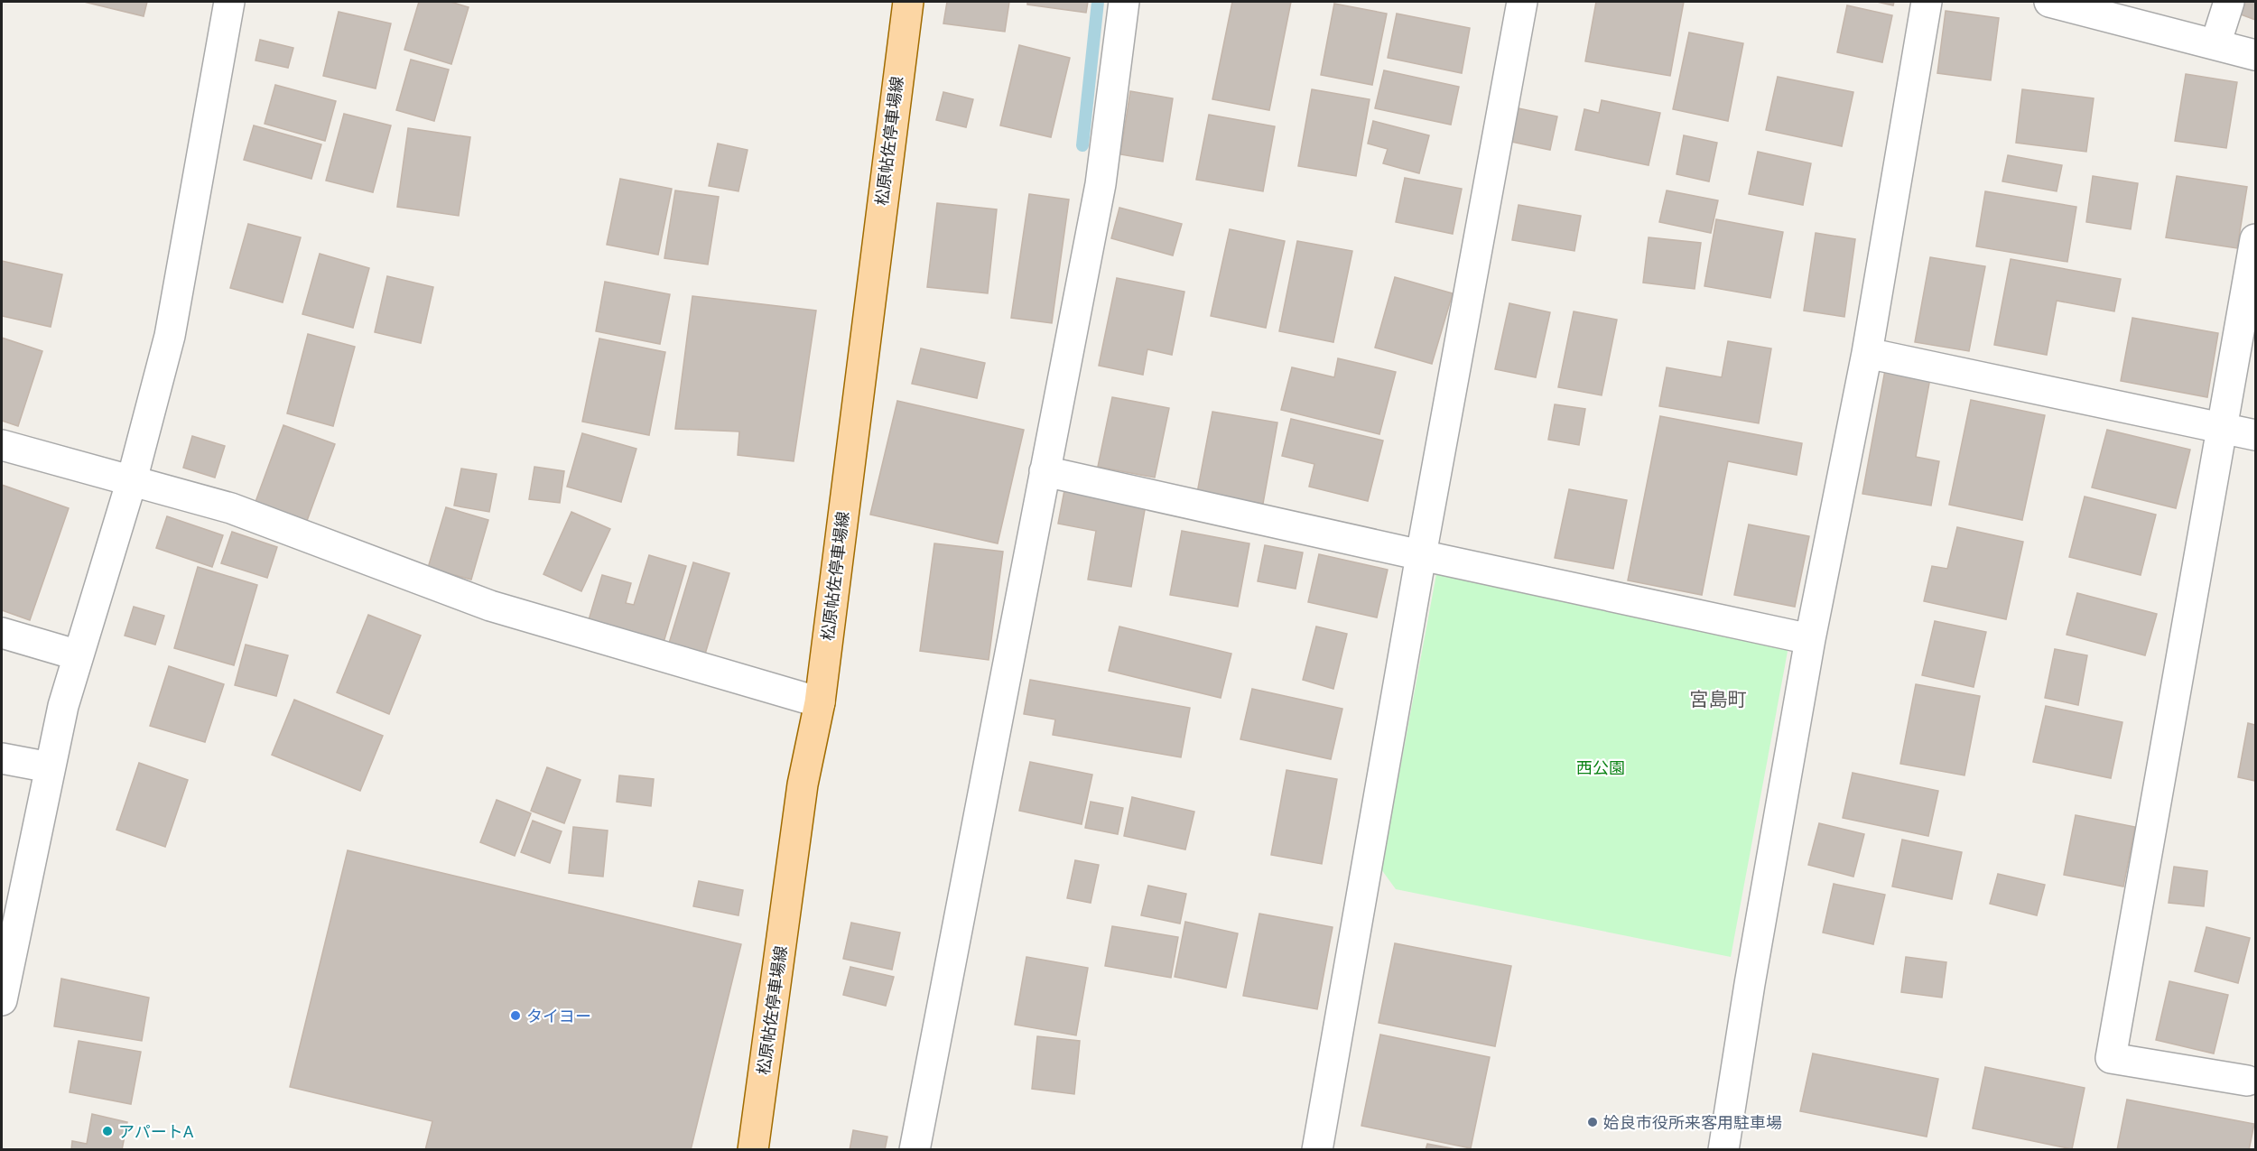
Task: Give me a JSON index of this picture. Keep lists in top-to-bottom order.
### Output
{
  "streets": {
    "main road": ["松原帖佐停車場線"]
  },
  "districts": ["宮島町"],
  "parks": ["西公園"],
  "places": ["タイヨー", "姶良市役所来客用駐車場", "アパートA"]
}
